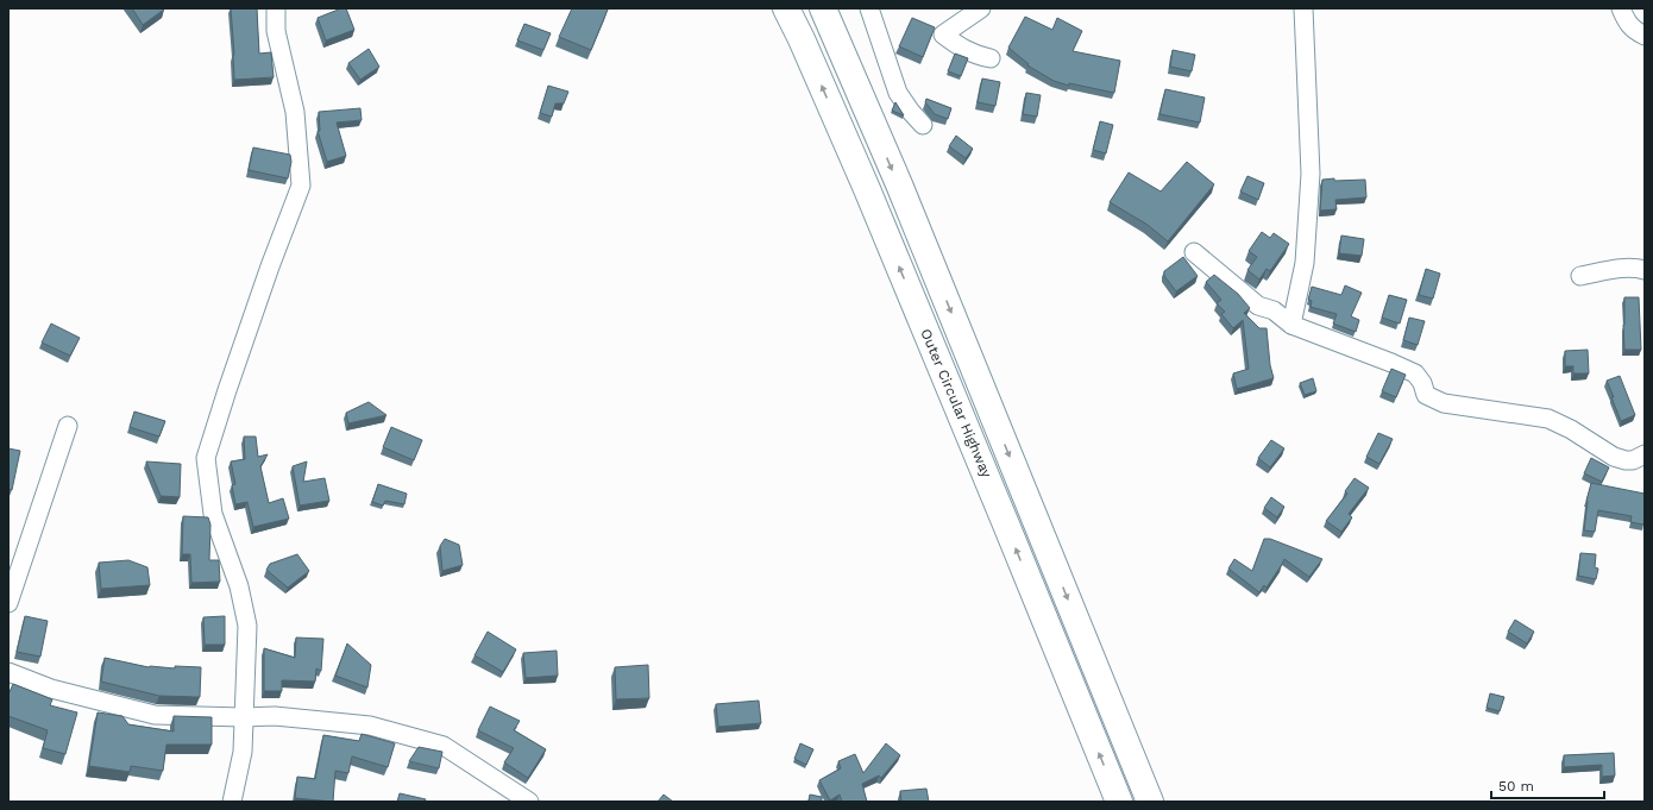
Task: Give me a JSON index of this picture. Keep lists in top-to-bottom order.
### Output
{
  "streets": {
    "highway": ["Outer Circular Highway"]
  },
  "scale_bar": "50 m"
}
